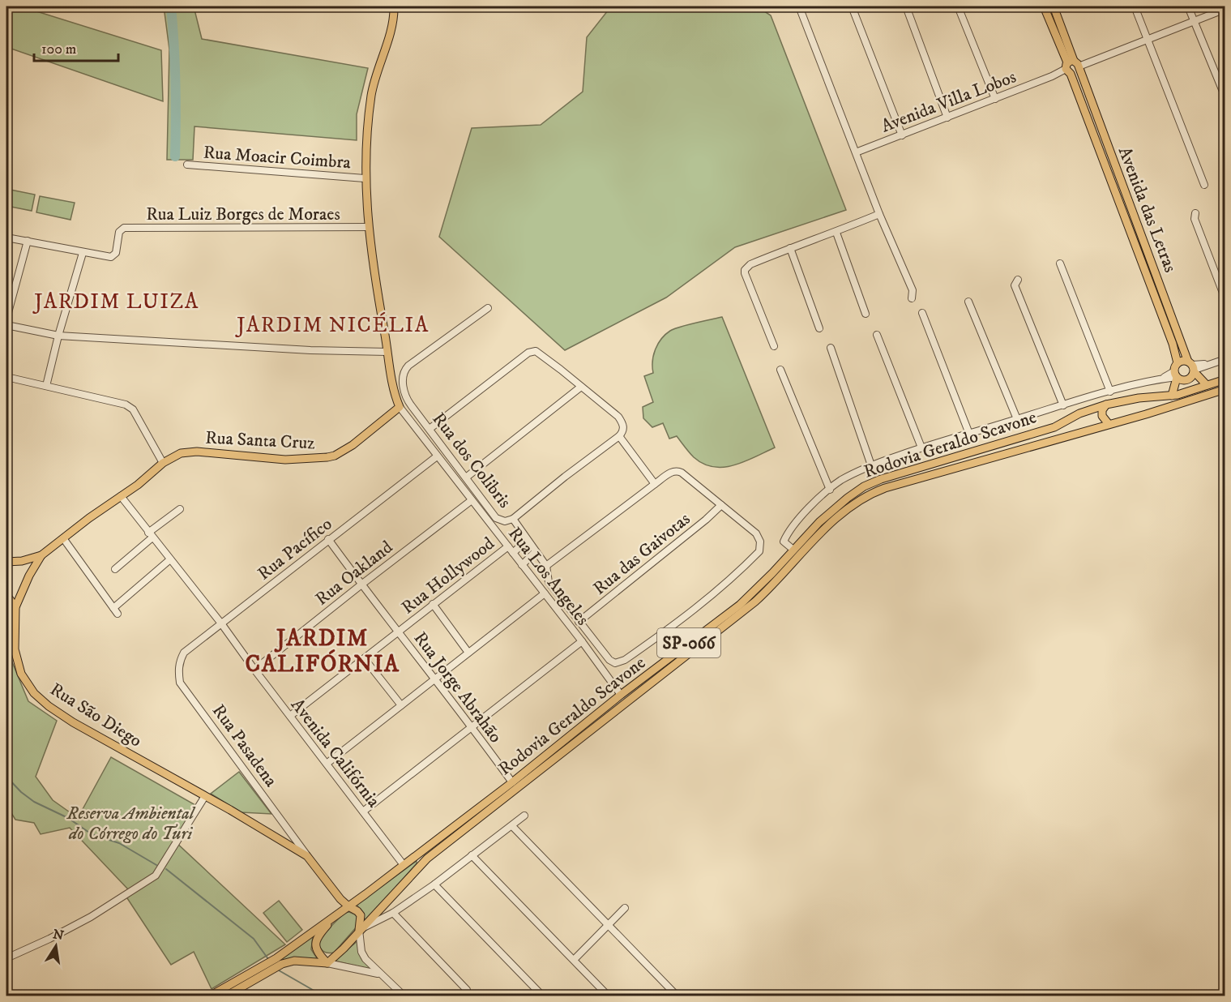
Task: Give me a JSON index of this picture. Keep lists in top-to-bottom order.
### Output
{
  "streets": {
    "main road": [
      "Avenida das Letras",
      "Rua Santa Cruz",
      "Rodovia Geraldo Scavone",
      "SP-066",
      "Rua São Diego",
      "Rua Pasadena"
    ],
    "street": [
      "Avenida Villa Lobos",
      "Rua Moacir Coimbra",
      "Rua Luiz Borges de Moraes",
      "Rua dos Colibris",
      "Rua Pacífico",
      "Rua das Gaivotas",
      "Rua Oakland",
      "Rua Hollywood",
      "Rua Los Angeles",
      "Rua Jorge Abrahão",
      "Avenida Califórnia"
    ]
  },
  "crossings": [
    ["Avenida Villa Lobos", "Avenida das Letras"],
    ["Rua Santa Cruz", "Rua Los Angeles"],
    ["Rodovia Geraldo Scavone", "Rua Los Angeles"],
    ["Rodovia Geraldo Scavone", "Rua Jorge Abrahão"],
    ["Rodovia Geraldo Scavone", "Rua Pasadena"],
    ["Rodovia Geraldo Scavone", "Avenida Califórnia"],
    ["Rua dos Colibris", "Rua das Gaivotas"],
    ["Rua Pacífico", "Rua Los Angeles"],
    ["Rua Pacífico", "Rua Jorge Abrahão"],
    ["Rua Pacífico", "Rua Pasadena"],
    ["Rua Pacífico", "Avenida Califórnia"],
    ["Rua Oakland", "Rua Los Angeles"],
    ["Rua Oakland", "Rua Jorge Abrahão"],
    ["Rua Oakland", "Avenida Califórnia"],
    ["Rua Hollywood", "Rua Los Angeles"],
    ["Rua Hollywood", "Rua Jorge Abrahão"],
    ["Rua Hollywood", "Avenida Califórnia"],
    ["Rua São Diego", "Rua Pasadena"],
    ["Rua São Diego", "Avenida Califórnia"]
  ],
  "districts": ["JARDIM LUIZA", "JARDIM NICÉLIA", "JARDIM CALIFÓRNIA"],
  "parks": ["Reserva Ambiental do Córrego do Turi"],
  "scale_bar": "100 m",
  "north": "top"
}
